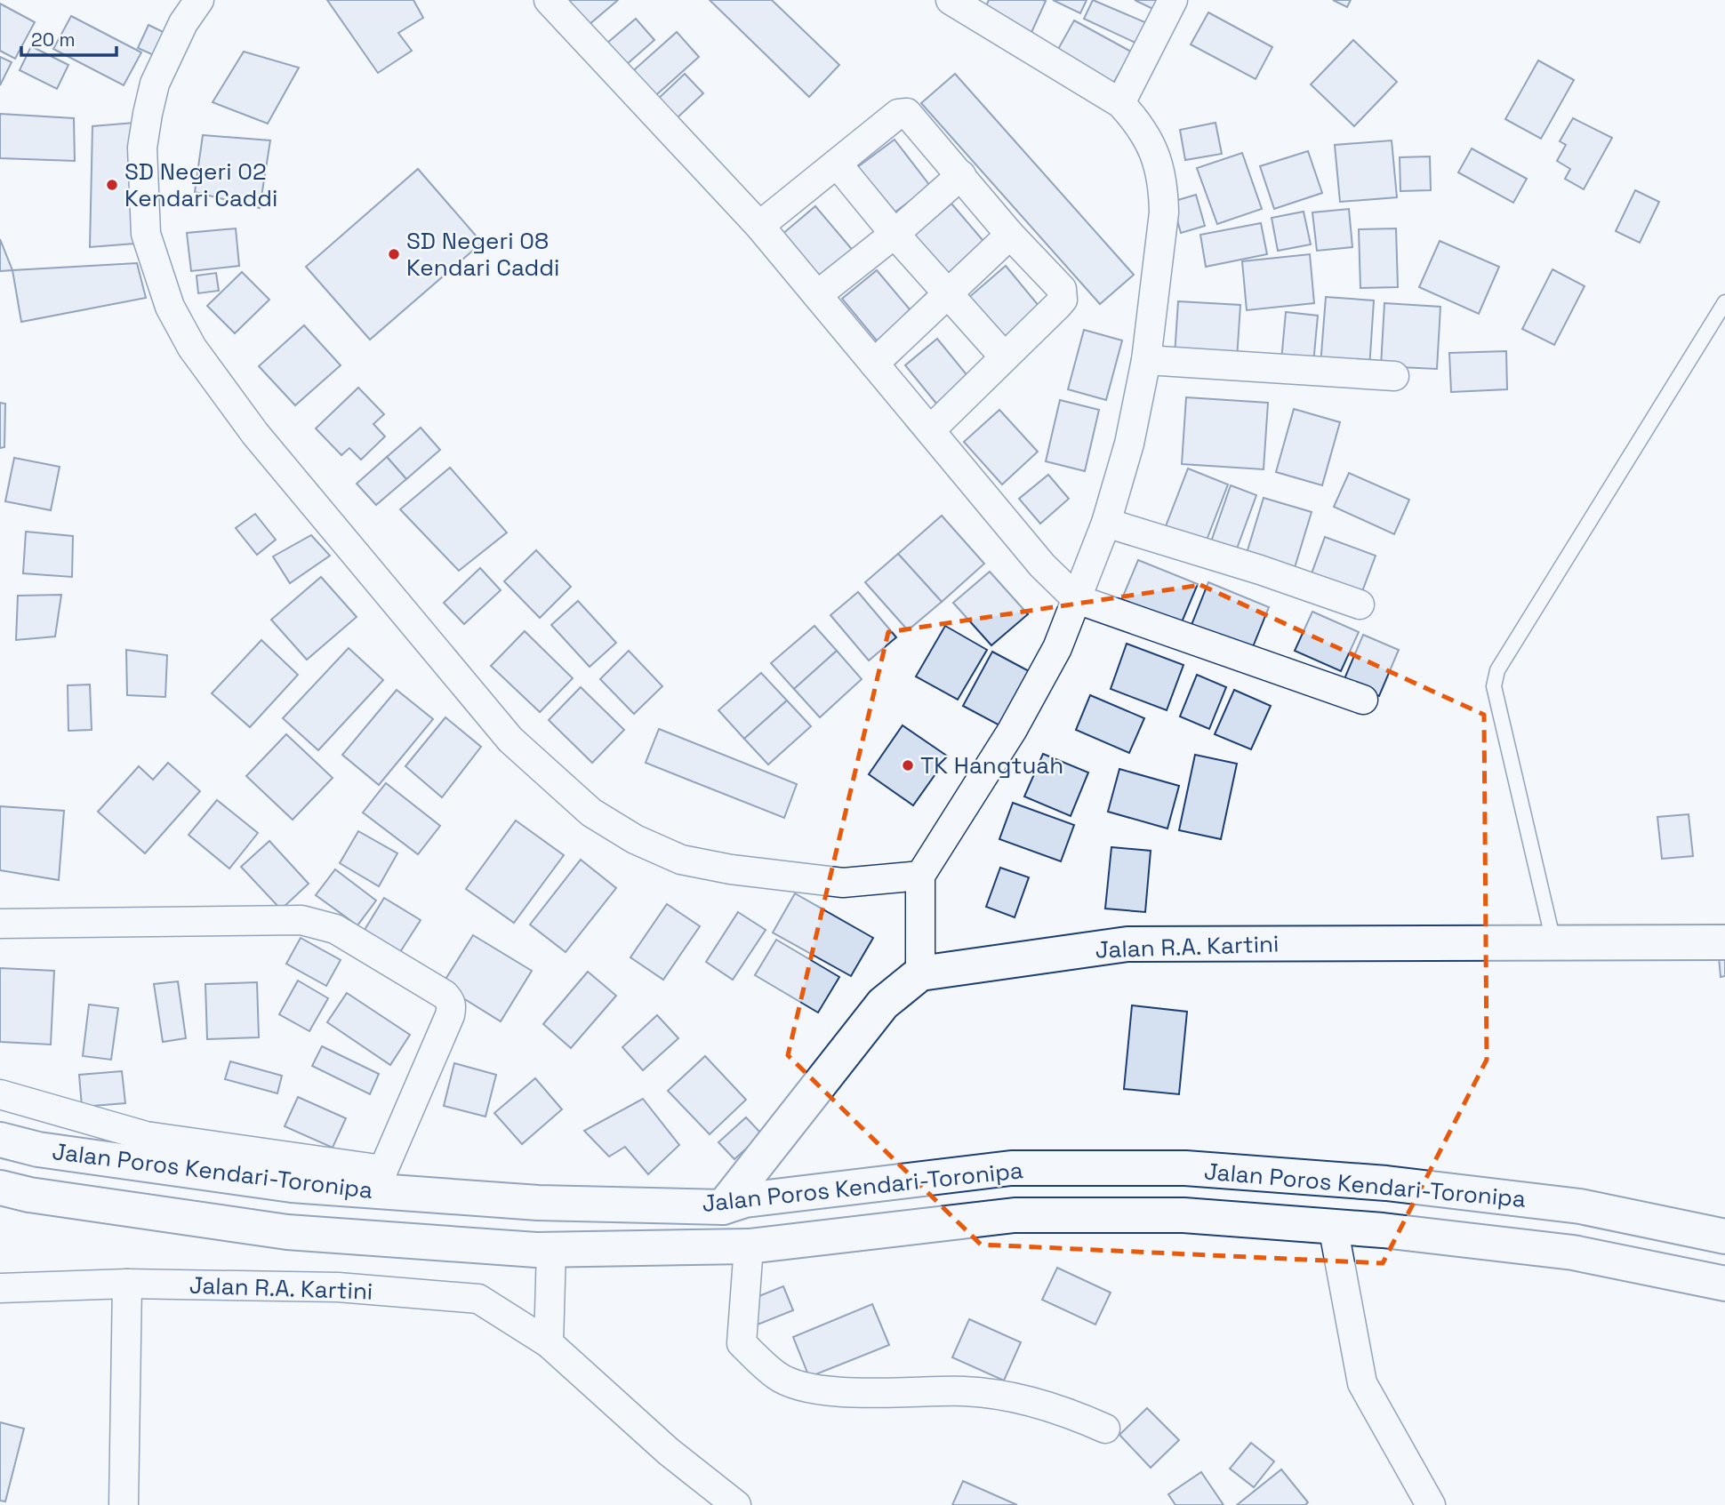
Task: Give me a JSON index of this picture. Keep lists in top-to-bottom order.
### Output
{
  "streets": {
    "main road": ["Jalan R.A. Kartini", "Jalan Poros Kendari-Toronipa"]
  },
  "places": ["SD Negeri 02 Kendari Caddi", "SD Negeri 08 Kendari Caddi", "TK Hangtuah"],
  "scale_bar": "20 m"
}
